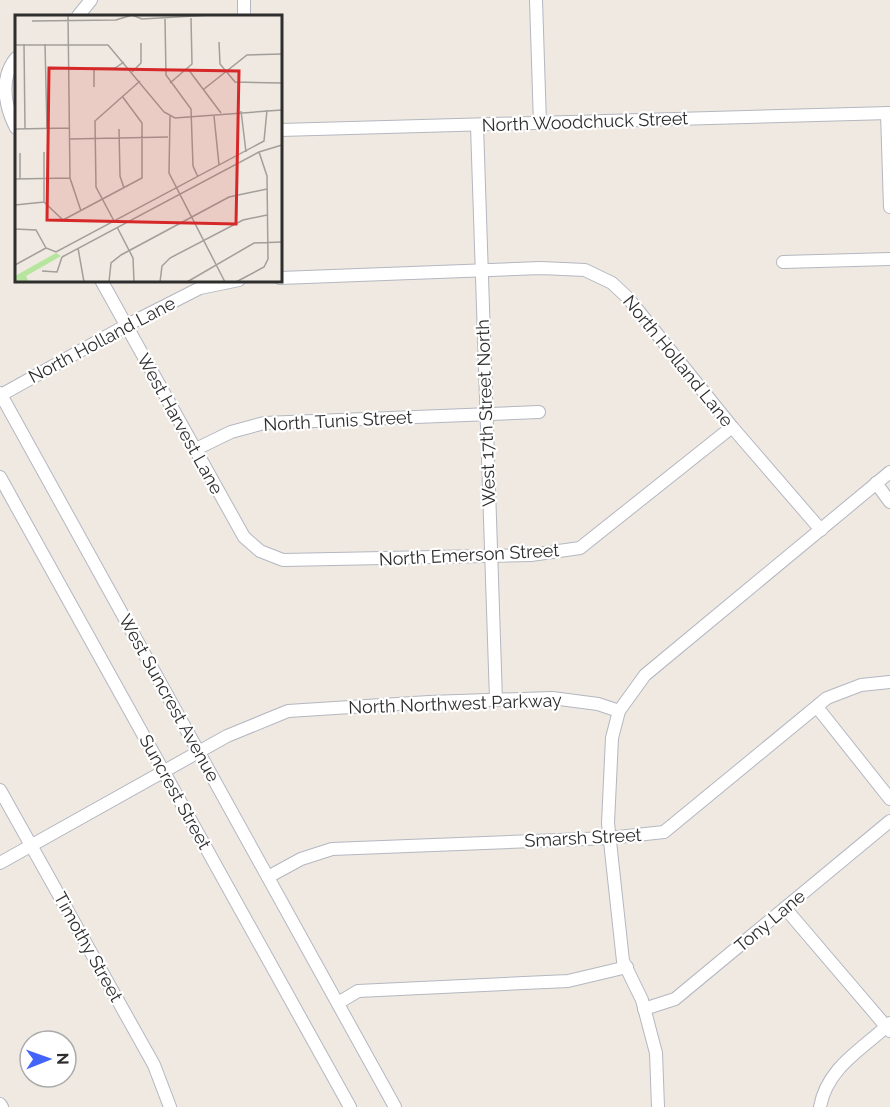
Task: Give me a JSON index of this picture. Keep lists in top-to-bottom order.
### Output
{
  "streets": {
    "street": [
      "North Woodchuck Street",
      "North Holland Lane",
      "West 17th Street North",
      "North Tunis Street",
      "West Harvest Lane",
      "North Emerson Street",
      "West Suncrest Avenue",
      "North Northwest Parkway",
      "Suncrest Street",
      "Smarsh Street",
      "Tony Lane",
      "Timothy Street"
    ]
  },
  "crossings": [
    ["North Woodchuck Street", "West 17th Street North"],
    ["North Holland Lane", "West 17th Street North"],
    ["North Holland Lane", "West Harvest Lane"],
    ["North Holland Lane", "North Emerson Street"],
    ["North Holland Lane", "West Suncrest Avenue"],
    ["West 17th Street North", "North Tunis Street"],
    ["West 17th Street North", "North Emerson Street"],
    ["West 17th Street North", "North Northwest Parkway"],
    ["North Tunis Street", "West Harvest Lane"],
    ["West Harvest Lane", "North Emerson Street"],
    ["West Suncrest Avenue", "North Northwest Parkway"],
    ["West Suncrest Avenue", "Smarsh Street"],
    ["North Northwest Parkway", "Suncrest Street"],
    ["North Northwest Parkway", "Timothy Street"]
  ],
  "north": "right"
}
